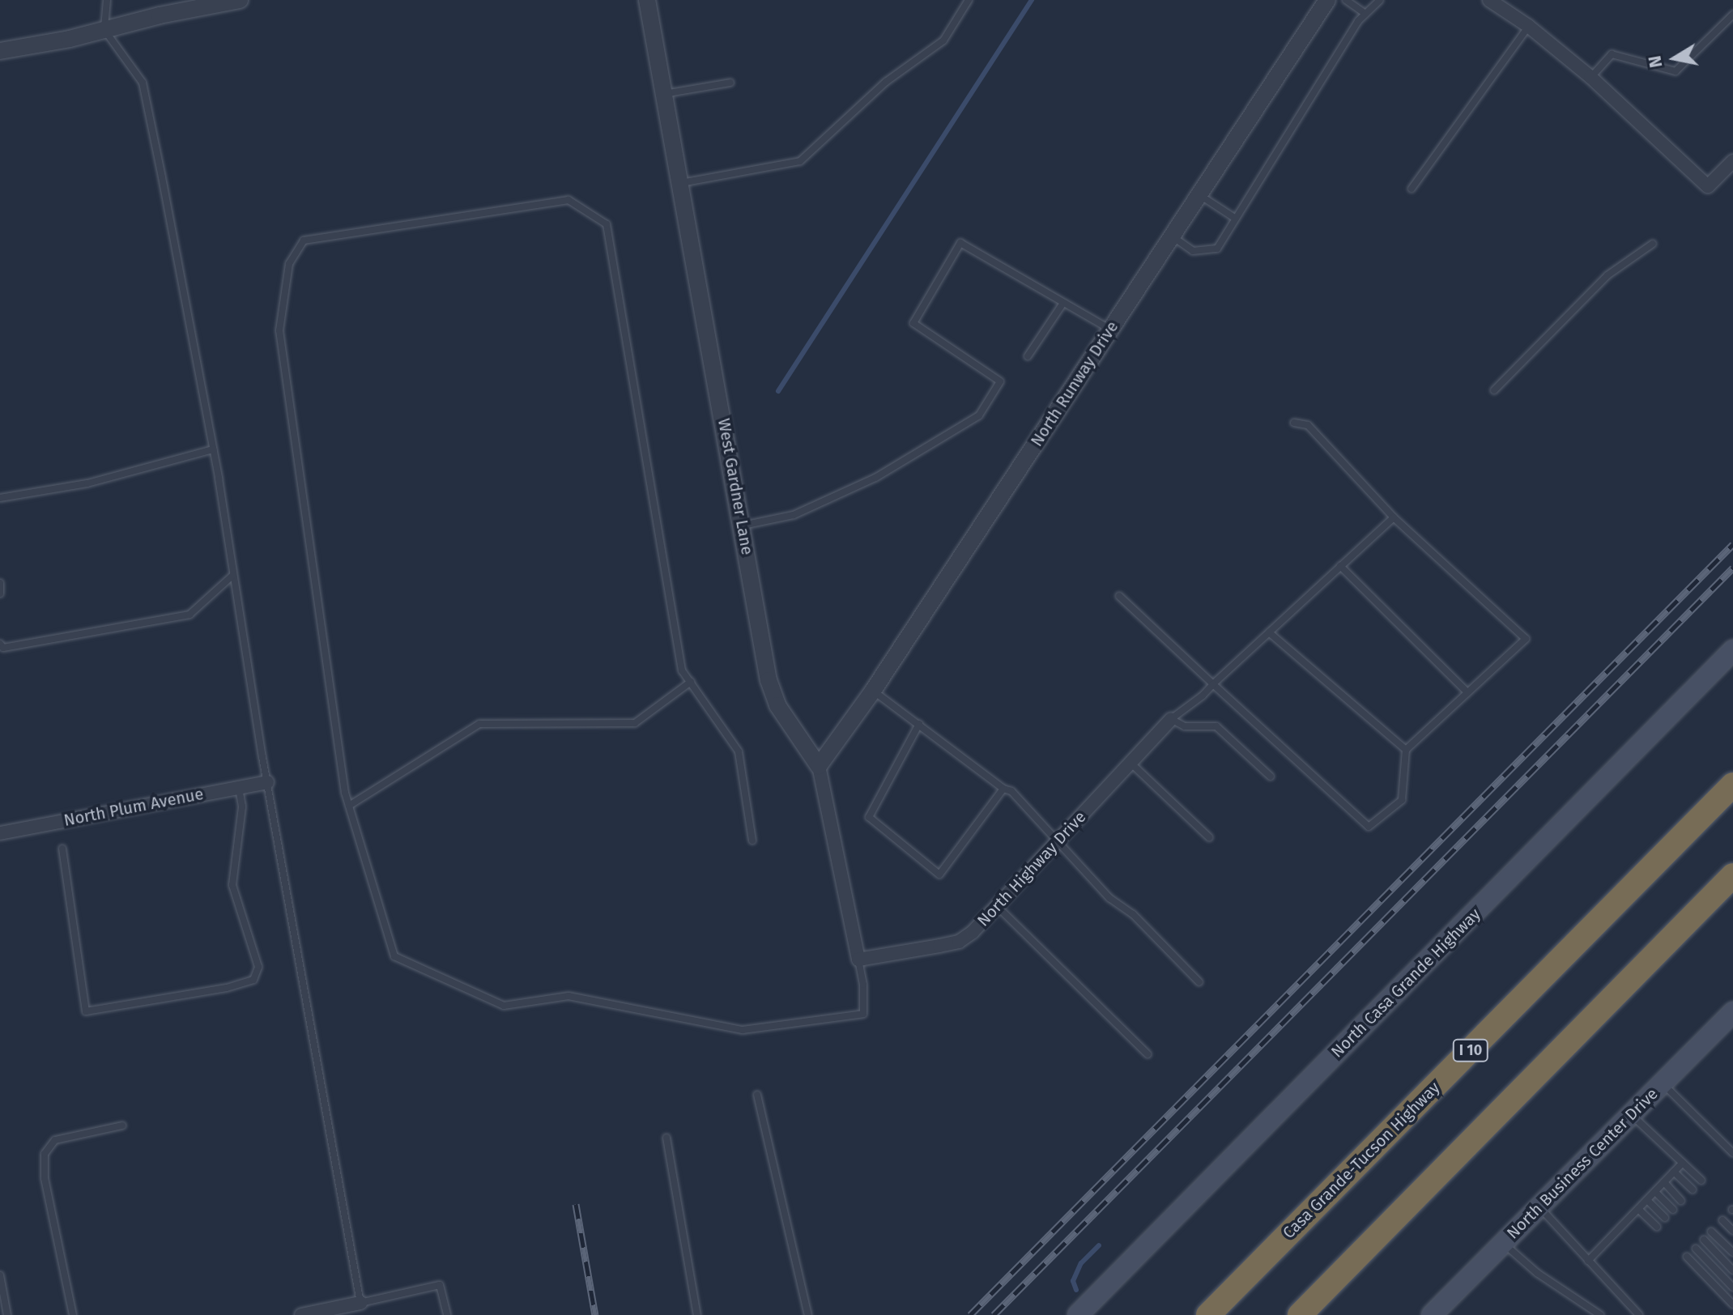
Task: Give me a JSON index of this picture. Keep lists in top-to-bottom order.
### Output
{
  "streets": {
    "highway": ["I 10", "Casa Grande-Tucson Highway"],
    "main road": ["North Casa Grande Highway", "North Business Center Drive"],
    "street": [
      "North Runway Drive",
      "West Gardner Lane",
      "North Plum Avenue",
      "North Highway Drive"
    ]
  },
  "crossings": [
    ["North Runway Drive", "West Gardner Lane"],
    ["West Gardner Lane", "North Highway Drive"]
  ],
  "north": "left"
}
